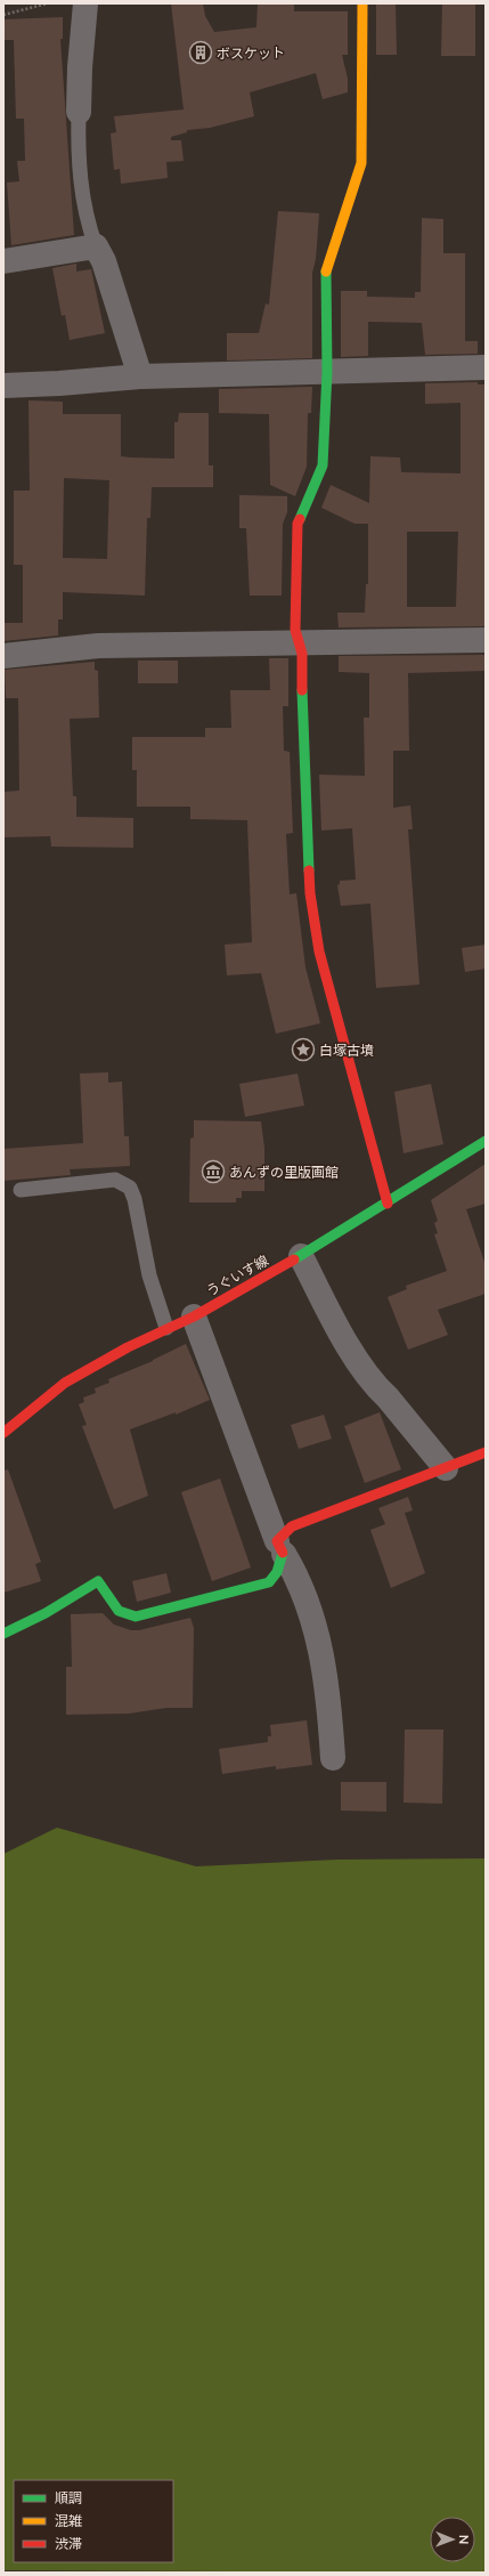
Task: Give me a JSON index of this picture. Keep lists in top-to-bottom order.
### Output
{
  "streets": {
    "street": ["うぐいす線"]
  },
  "places": {
    "building": ["ボスケット"],
    "place": ["白塚古墳"],
    "museum": ["あんずの里版画館"]
  },
  "legend": ["順調", "混雑", "渋滞"],
  "north": "right"
}
